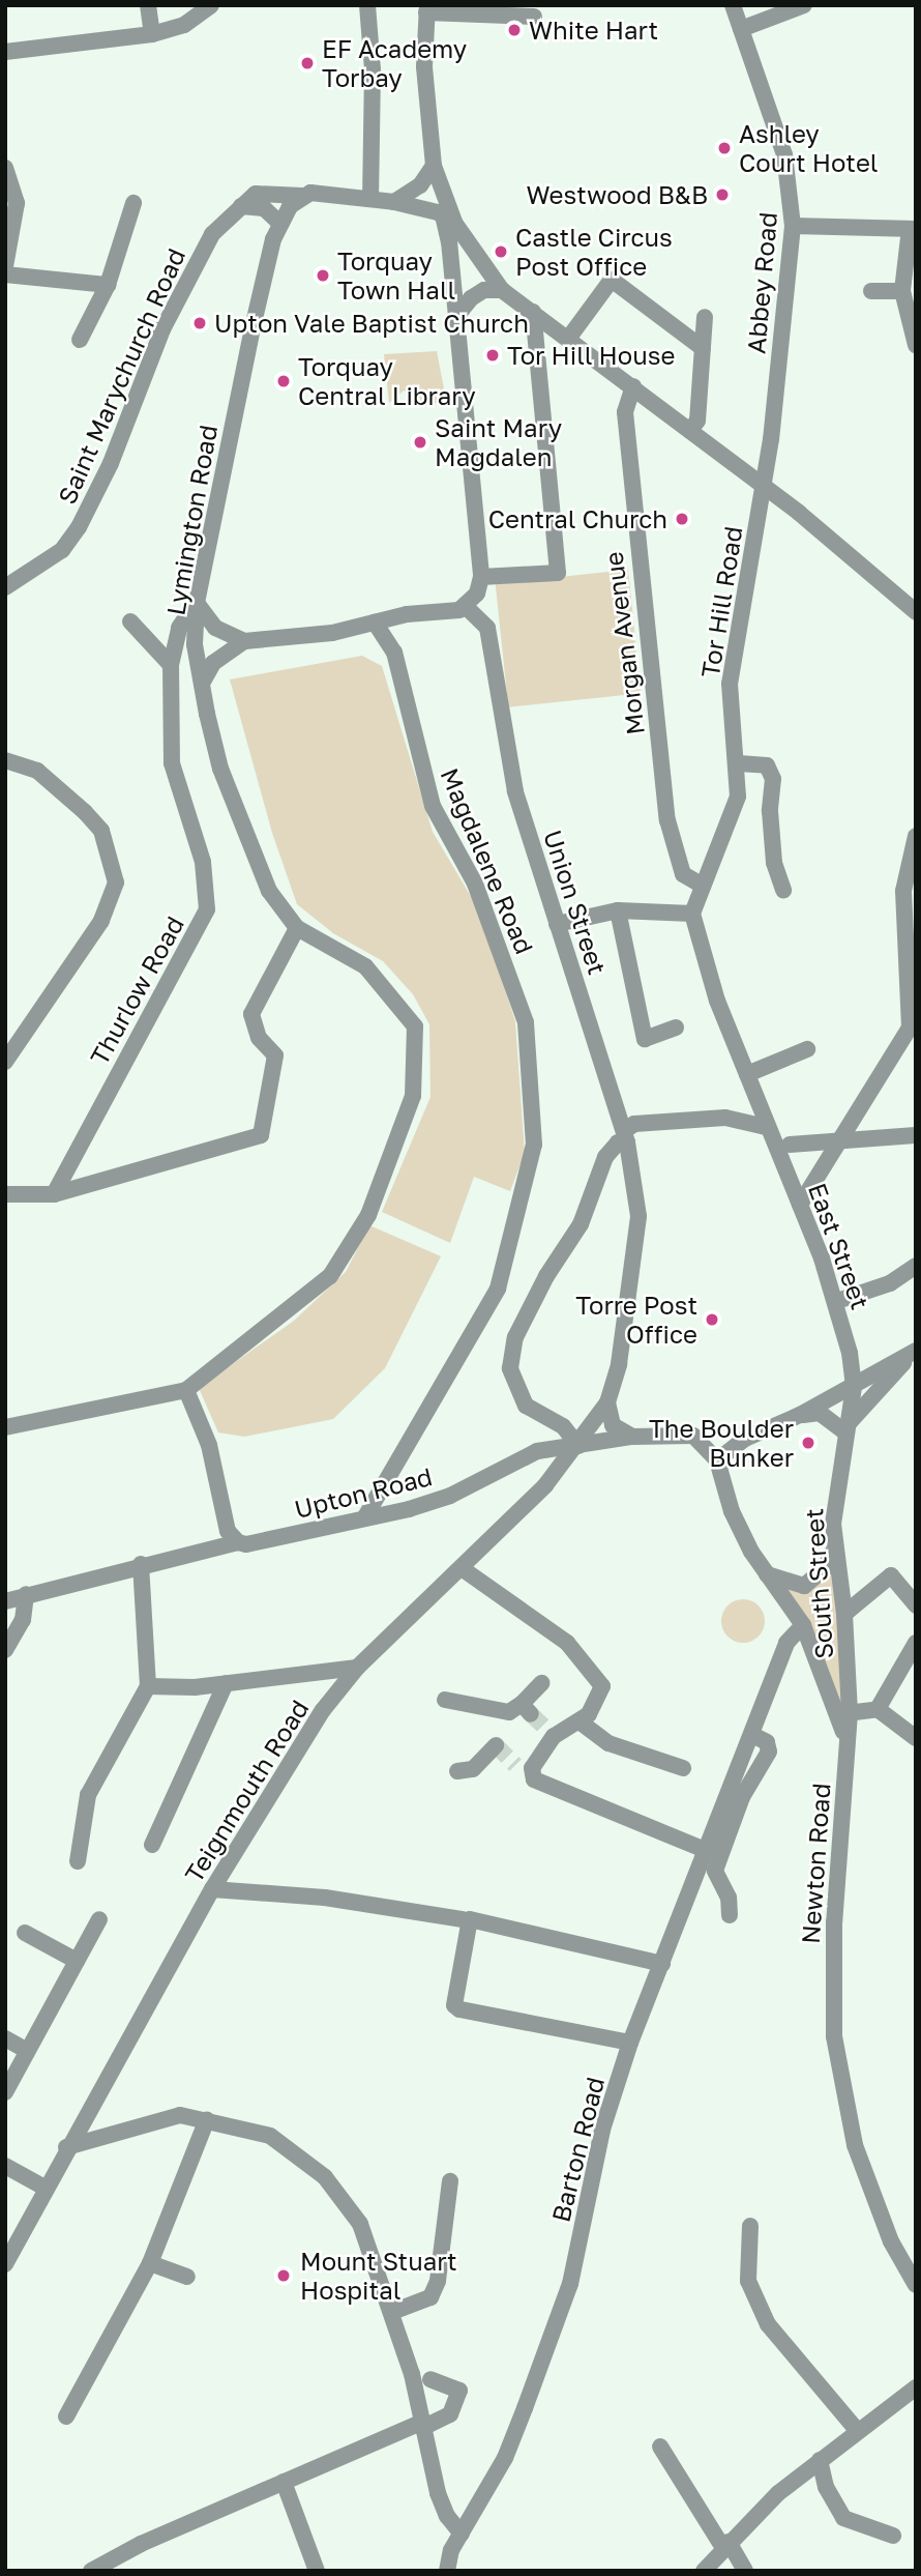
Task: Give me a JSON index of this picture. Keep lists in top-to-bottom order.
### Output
{
  "streets": {
    "street": [
      "Abbey Road",
      "Saint Marychurch Road",
      "Lymington Road",
      "Tor Hill Road",
      "Morgan Avenue",
      "Magdalene Road",
      "Union Street",
      "Thurlow Road",
      "East Street",
      "Upton Road",
      "South Street",
      "Teignmouth Road",
      "Newton Road",
      "Barton Road"
    ]
  },
  "crossings": [
    ["Abbey Road", "Tor Hill Road"],
    ["Lymington Road", "Thurlow Road"],
    ["Tor Hill Road", "Morgan Avenue"],
    ["Tor Hill Road", "East Street"],
    ["Magdalene Road", "Upton Road"],
    ["Union Street", "Teignmouth Road"],
    ["East Street", "South Street"],
    ["Upton Road", "Teignmouth Road"],
    ["Upton Road", "Newton Road"],
    ["South Street", "Newton Road"],
    ["Newton Road", "Barton Road"]
  ],
  "places": [
    "White Hart",
    "EF Academy Torbay",
    "Ashley Court Hotel",
    "Westwood B&B",
    "Castle Circus Post Office",
    "Torquay Town Hall",
    "Upton Vale Baptist Church",
    "Tor Hill House",
    "Torquay Central Library",
    "Saint Mary Magdalen",
    "Central Church",
    "Torre Post Office",
    "The Boulder Bunker",
    "Mount Stuart Hospital"
  ]
}
